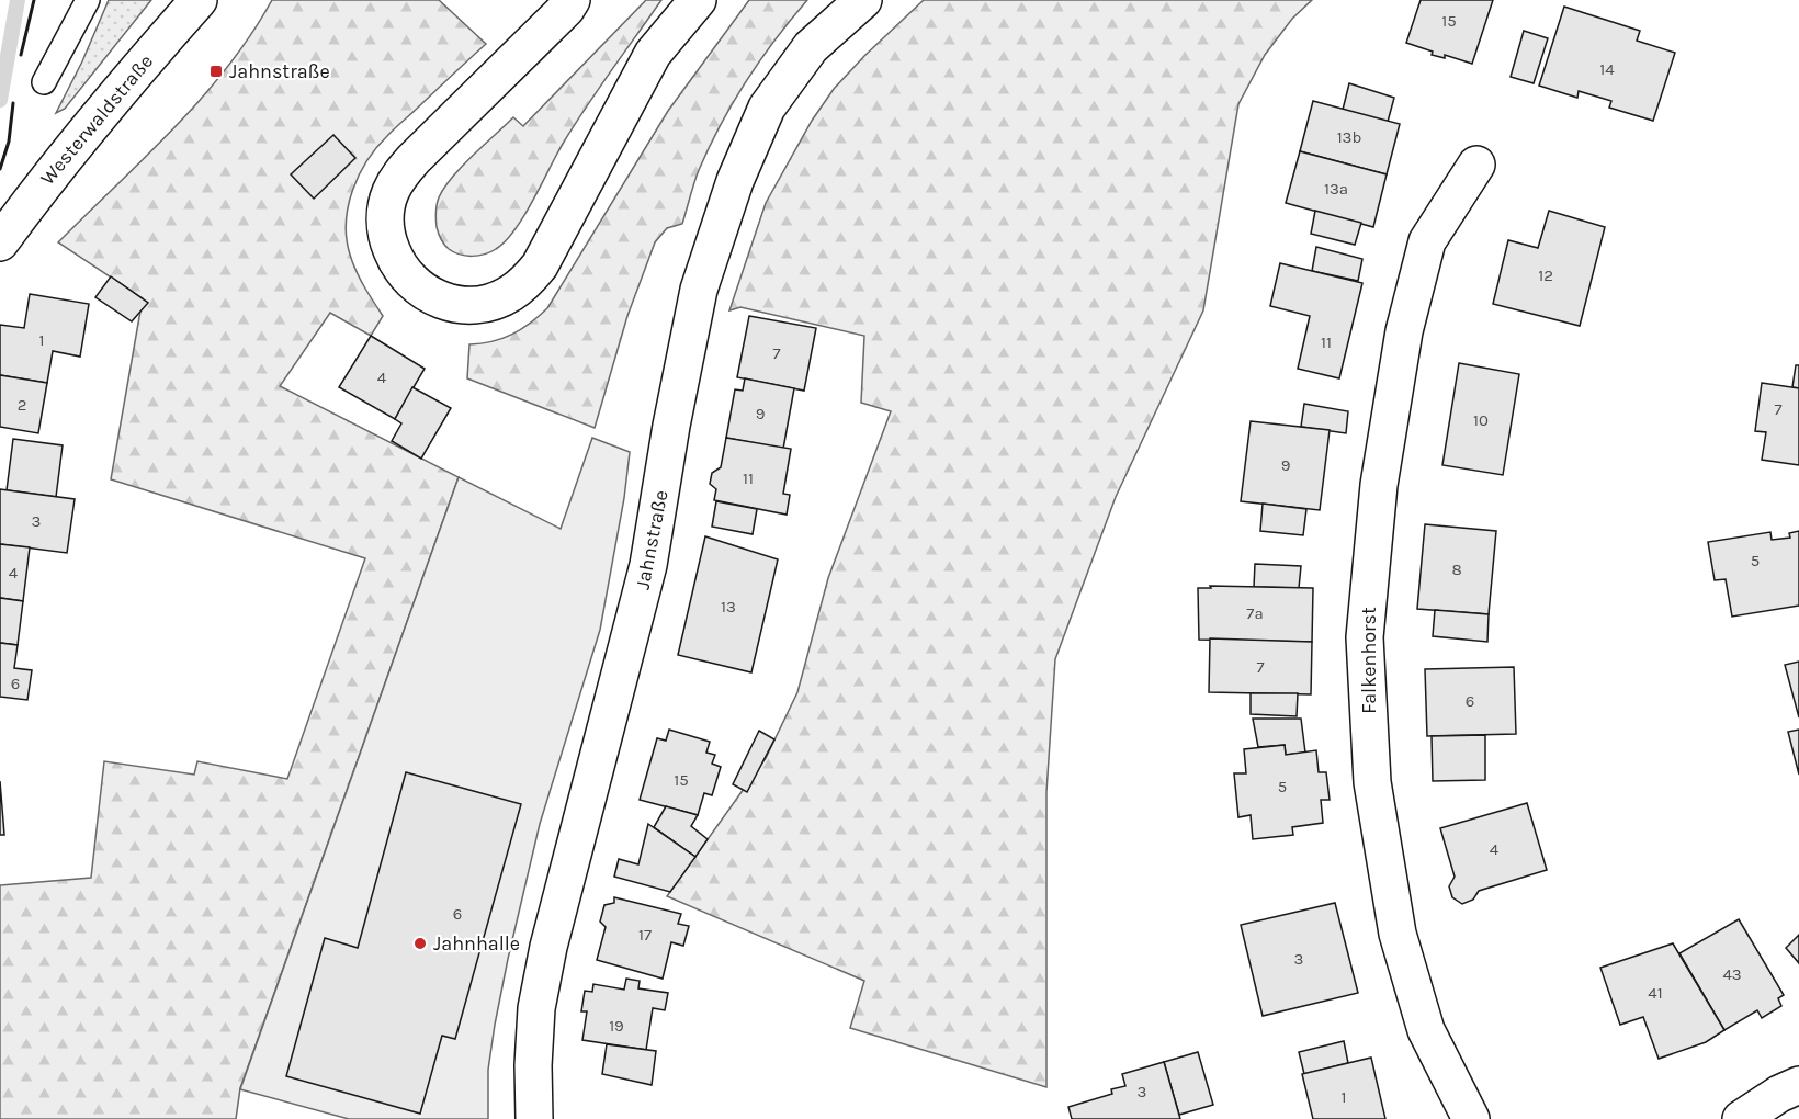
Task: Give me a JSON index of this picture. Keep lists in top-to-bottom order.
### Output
{
  "streets": {
    "street": ["Westerwaldstraße", "Jahnstraße", "Falkenhorst"]
  },
  "places": {
    "transit": ["Jahnstraße"],
    "other": ["Jahnhalle"]
  },
  "house_numbers": [
    "15",
    "14",
    "13b",
    "13a",
    "12",
    "1",
    "11",
    "7",
    "4",
    "2",
    "7",
    "9",
    "10",
    "9",
    "11",
    "3",
    "5",
    "8",
    "4",
    "13",
    "7a",
    "7",
    "6",
    "6",
    "15",
    "5",
    "4",
    "6",
    "17",
    "3",
    "43",
    "41",
    "19",
    "3",
    "1"
  ]
}
